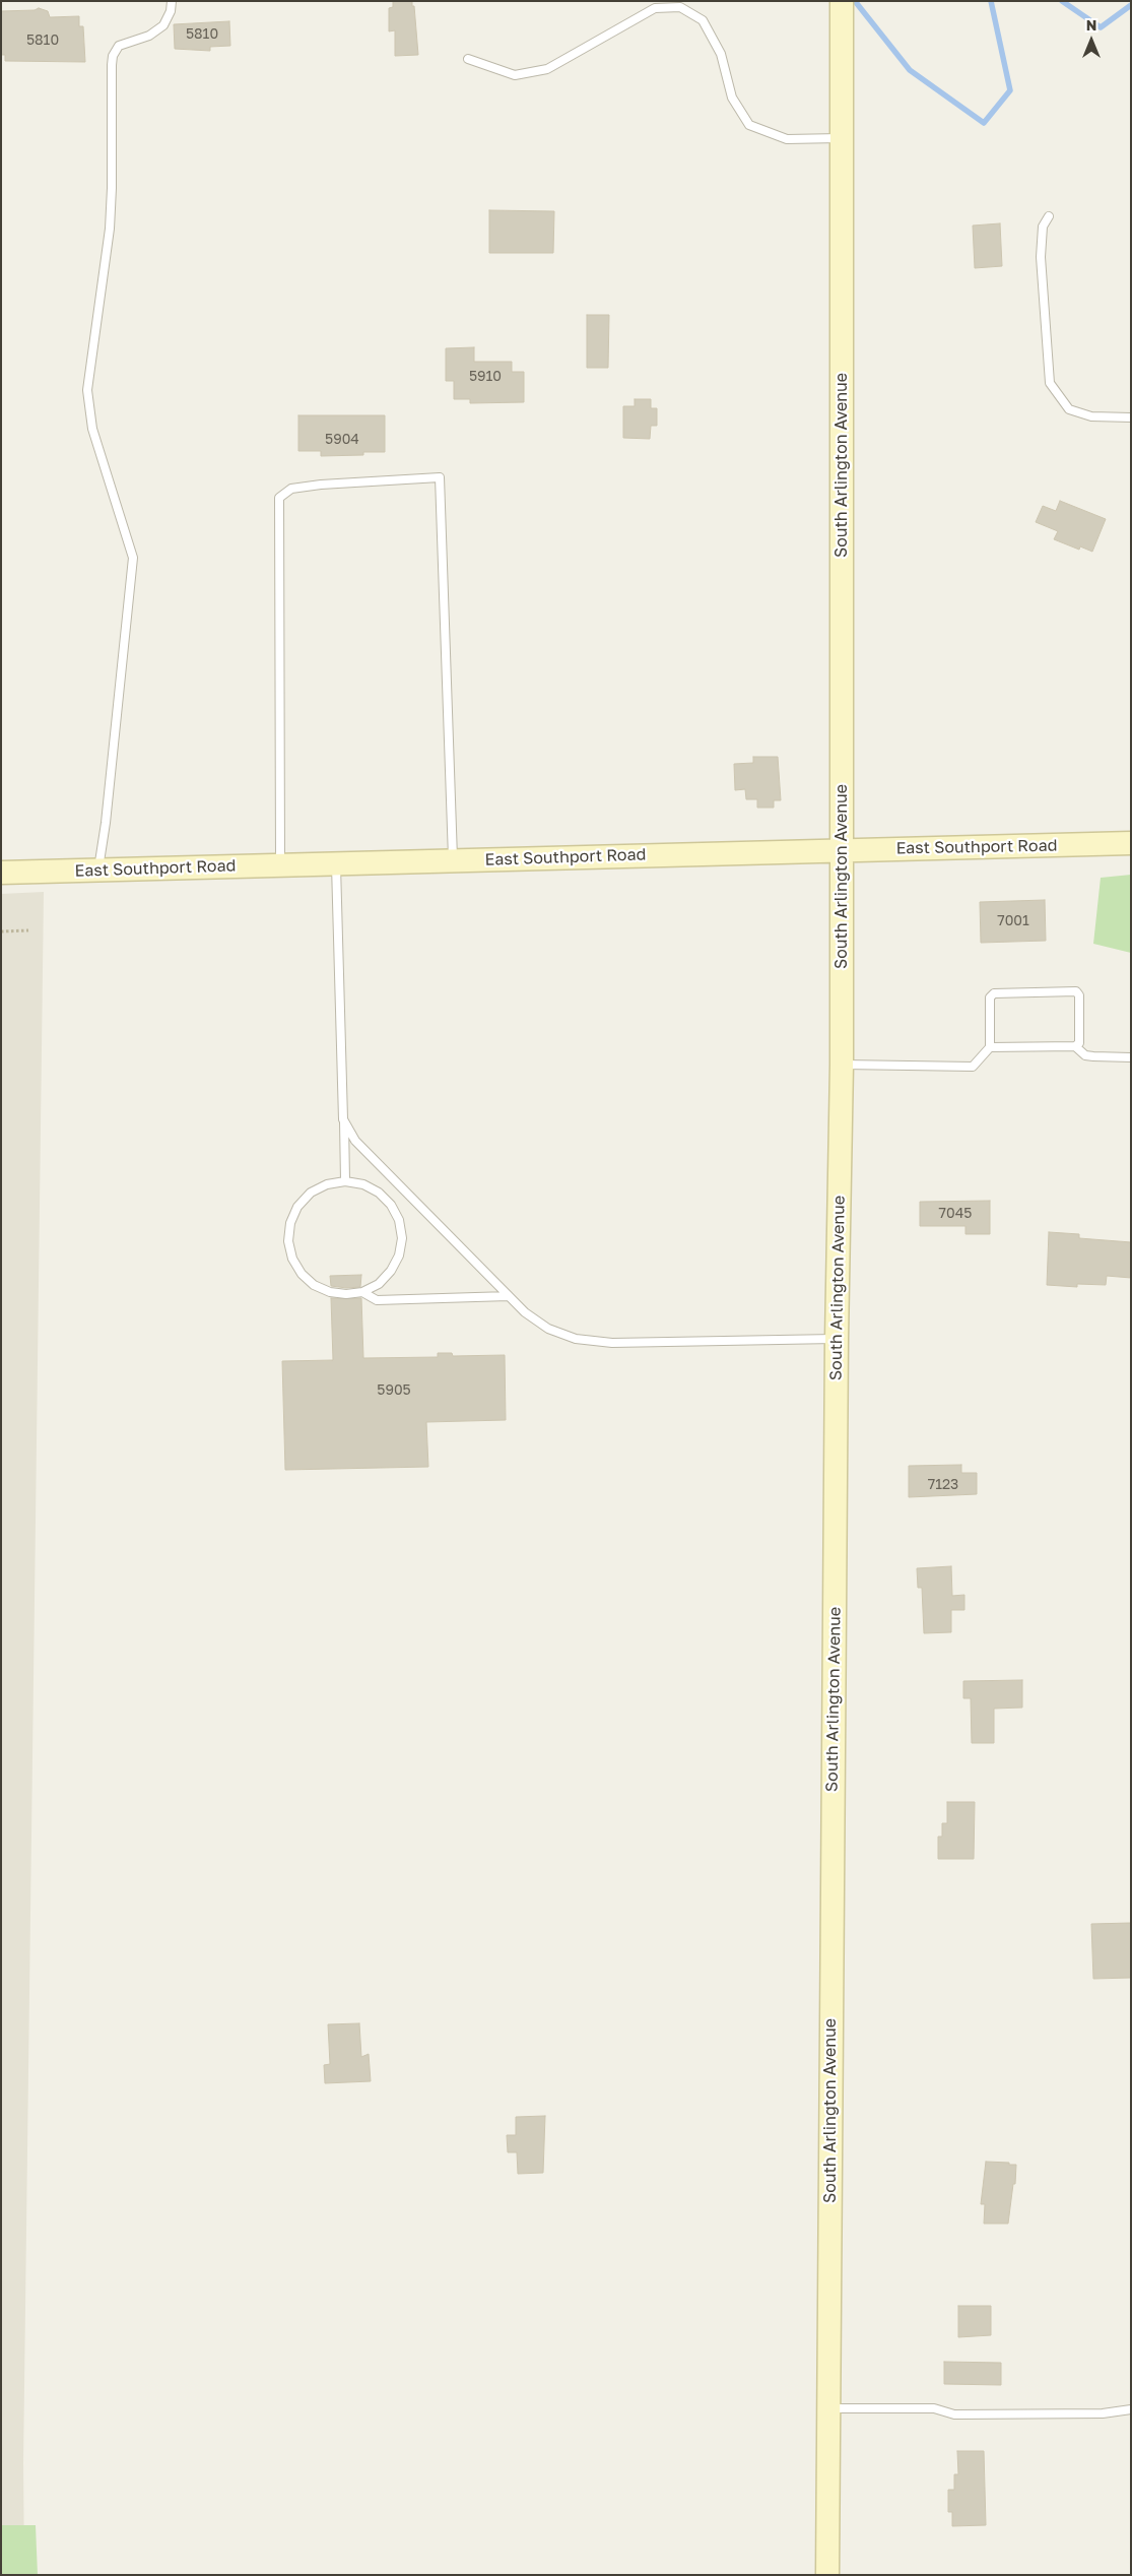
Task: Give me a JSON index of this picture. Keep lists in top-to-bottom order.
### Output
{
  "streets": {
    "main road": ["South Arlington Avenue", "East Southport Road"]
  },
  "crossings": [
    ["South Arlington Avenue", "East Southport Road"]
  ],
  "house_numbers": [
    "5810",
    "5810",
    "5910",
    "5904",
    "7001",
    "7045",
    "5905",
    "7123"
  ],
  "north": "top"
}
